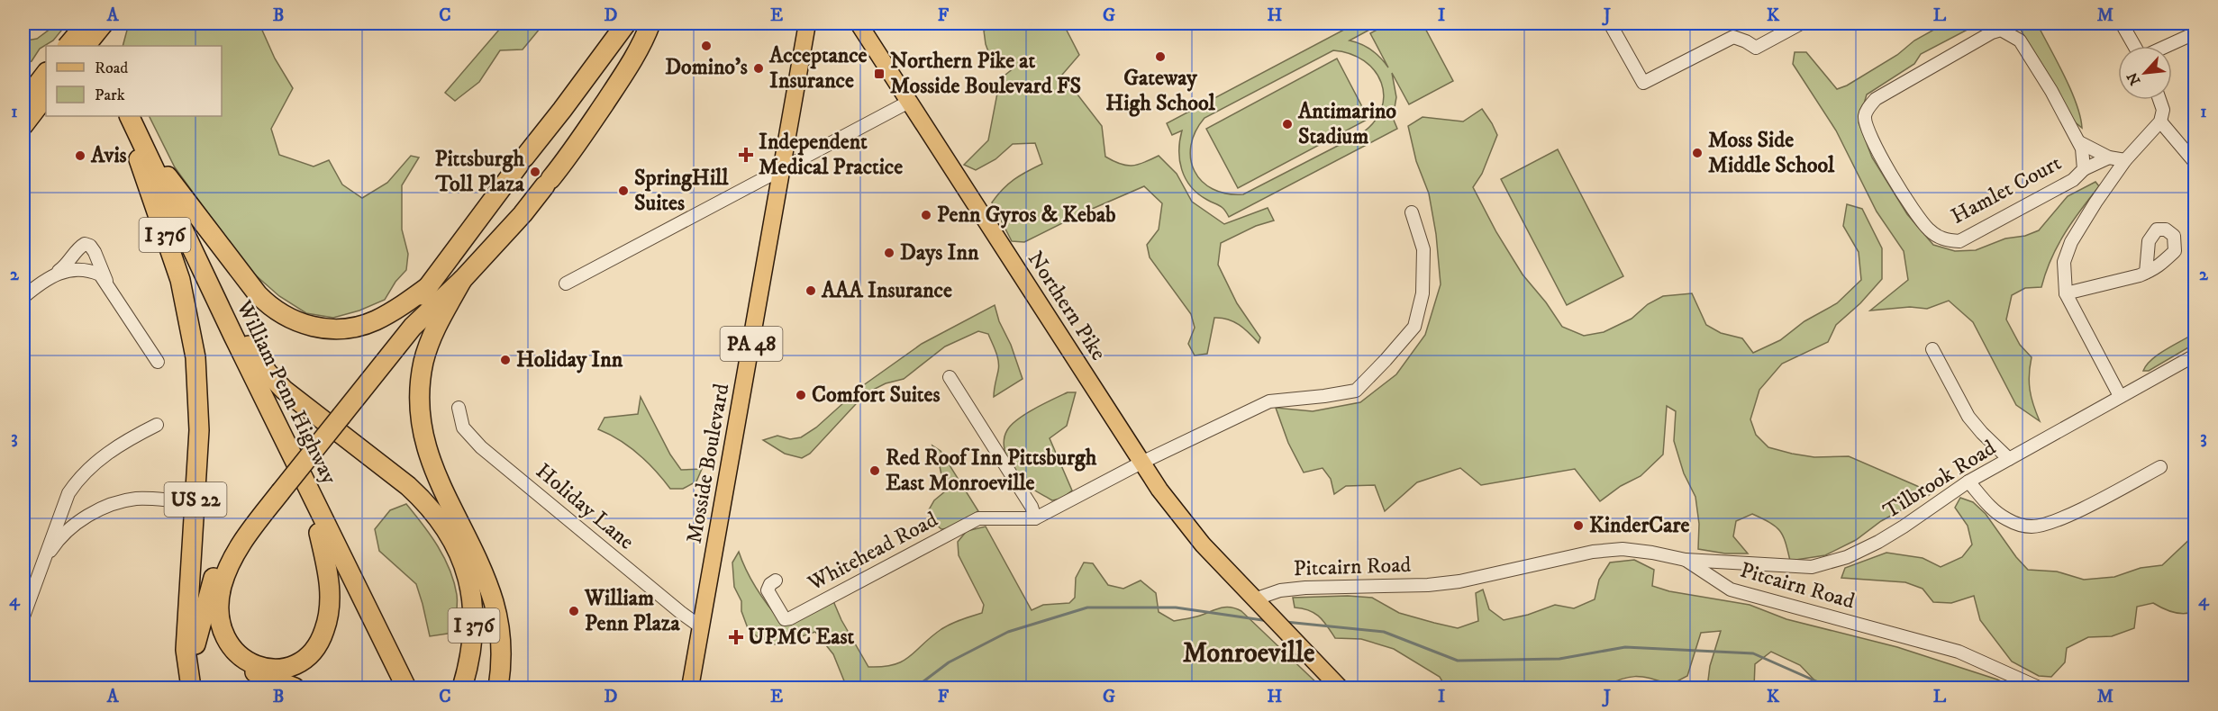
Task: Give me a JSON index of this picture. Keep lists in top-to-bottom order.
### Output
{
  "streets": {
    "highway": ["I 376", "William Penn Highway", "US 22"],
    "main road": ["Northern Pike", "PA 48", "Mosside Boulevard"],
    "street": [
      "Hamlet Court",
      "Tilbrook Road",
      "Holiday Lane",
      "Whitehead Road",
      "Pitcairn Road"
    ]
  },
  "crossings": [
    ["I 376", "William Penn Highway"],
    ["I 376", "US 22"],
    ["Northern Pike", "Whitehead Road"],
    ["Northern Pike", "Pitcairn Road"],
    ["Mosside Boulevard", "Holiday Lane"],
    ["Tilbrook Road", "Pitcairn Road"]
  ],
  "districts": ["Monroeville"],
  "places": {
    "other": [
      "Domino's",
      "Gateway High School",
      "Acceptance Insurance",
      "Antimarino Stadium",
      "Moss Side Middle School",
      "Avis",
      "Pittsburgh Toll Plaza",
      "SpringHill Suites",
      "Penn Gyros & Kebab",
      "Days Inn",
      "AAA Insurance",
      "Holiday Inn",
      "Comfort Suites",
      "Red Roof Inn Pittsburgh East Monroeville",
      "KinderCare",
      "William Penn Plaza"
    ],
    "transit": ["Northern Pike at Mosside Boulevard FS"],
    "health": ["Independent Medical Practice", "UPMC East"]
  },
  "legend": ["Road", "Park"],
  "north": "bottom left",
  "grid": {
    "columns": [
      "A",
      "B",
      "C",
      "D",
      "E",
      "F",
      "G",
      "H",
      "I",
      "J",
      "K",
      "L",
      "M"
    ],
    "rows": [
      "1",
      "2",
      "3",
      "4"
    ]
  }
}
